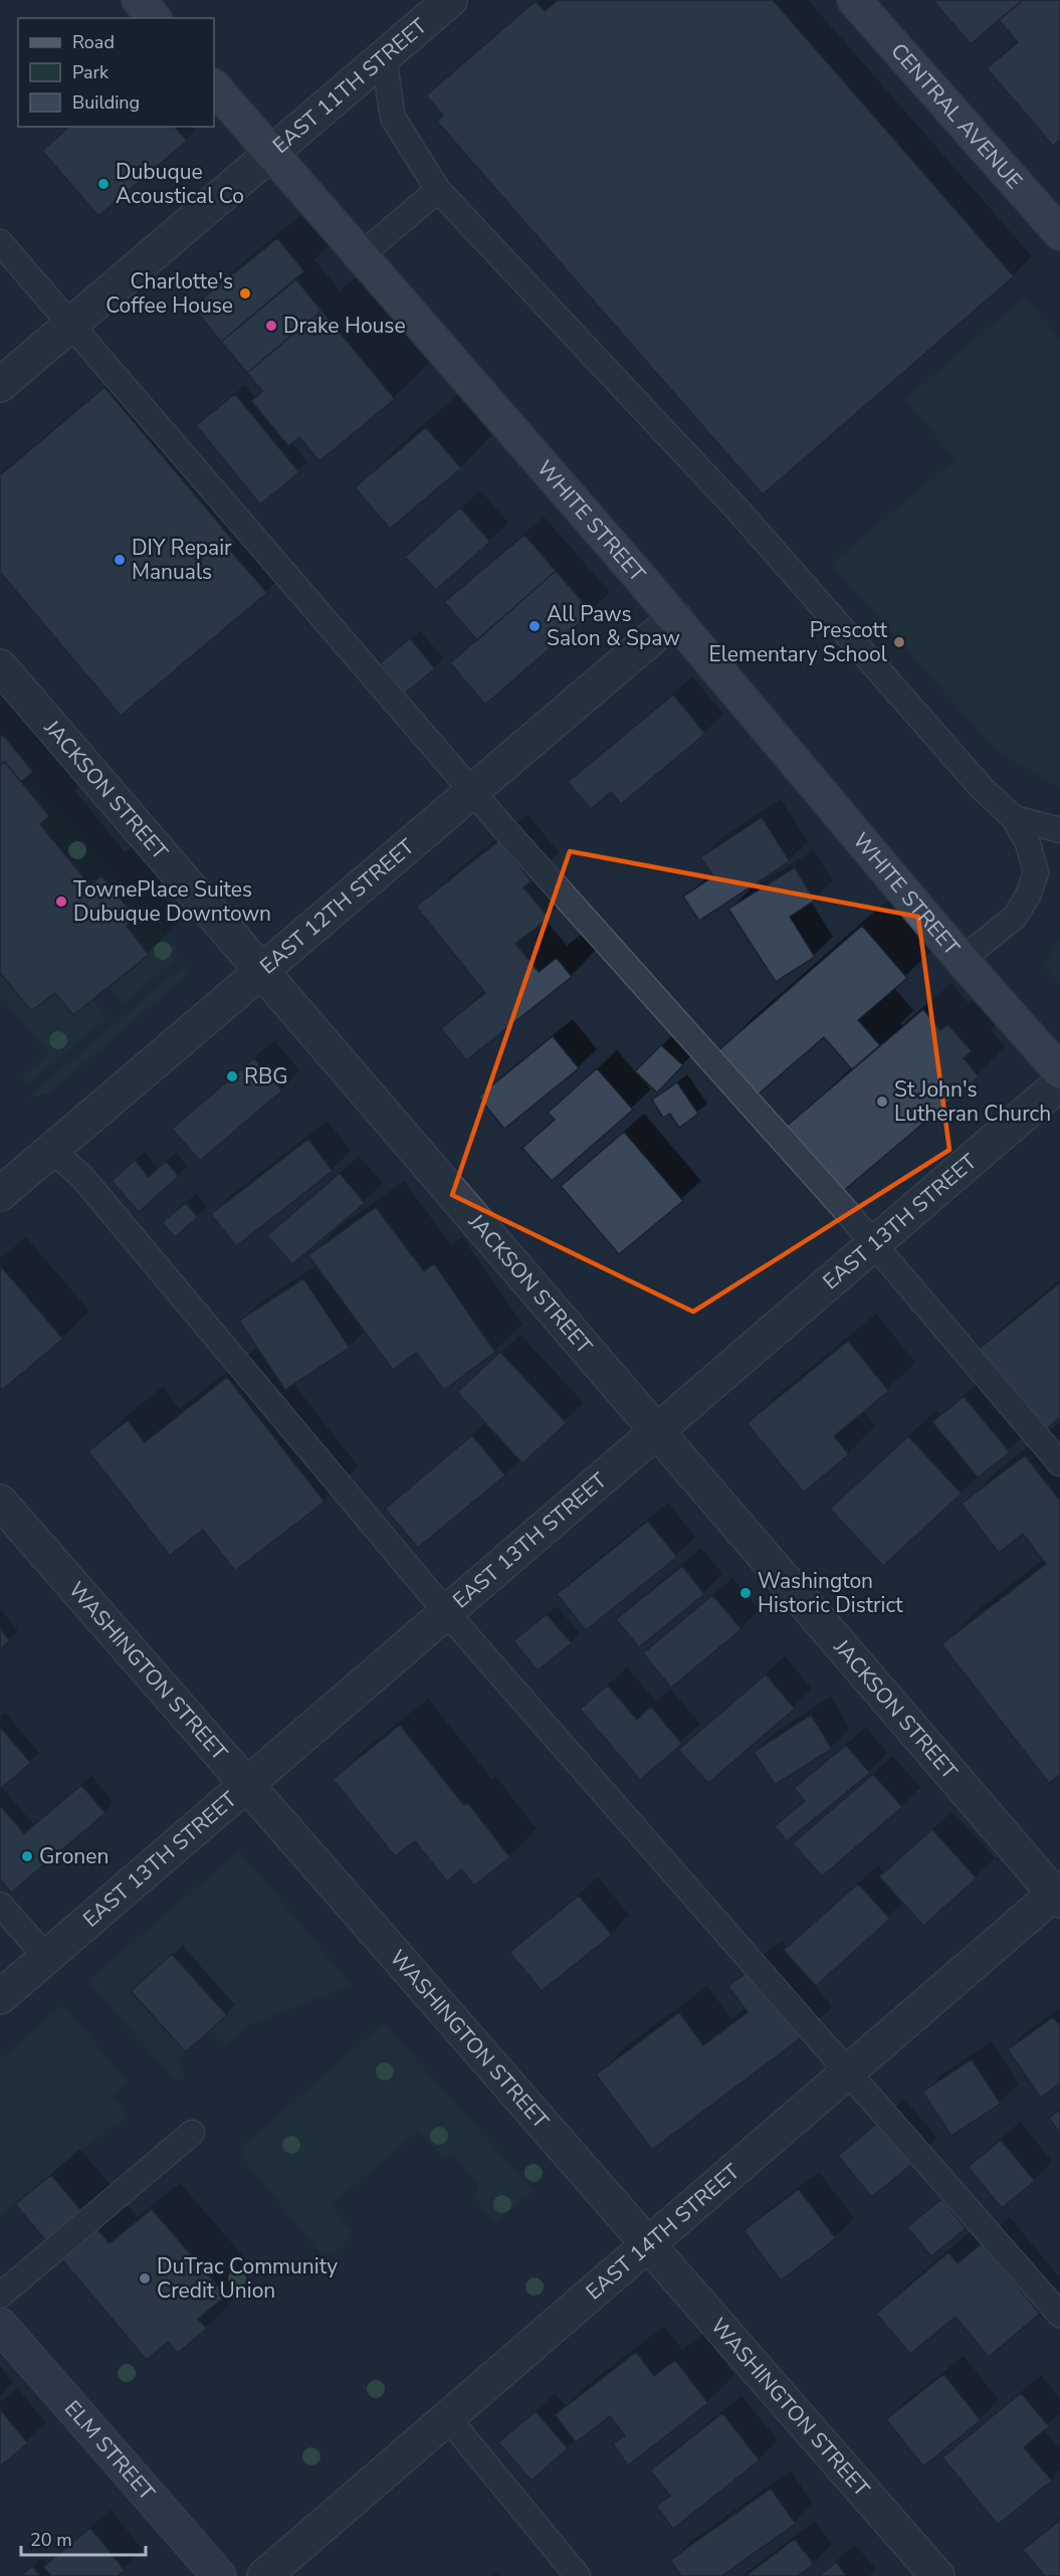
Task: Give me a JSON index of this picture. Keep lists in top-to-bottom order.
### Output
{
  "streets": {
    "main road": ["CENTRAL AVENUE", "WHITE STREET", "ELM STREET"],
    "street": [
      "EAST 11TH STREET",
      "JACKSON STREET",
      "EAST 12TH STREET",
      "EAST 13TH STREET",
      "WASHINGTON STREET",
      "EAST 14TH STREET"
    ]
  },
  "crossings": [
    ["EAST 11TH STREET", "WHITE STREET"],
    ["WHITE STREET", "EAST 12TH STREET"],
    ["JACKSON STREET", "EAST 12TH STREET"],
    ["JACKSON STREET", "EAST 13TH STREET"],
    ["JACKSON STREET", "EAST 14TH STREET"],
    ["EAST 13TH STREET", "WASHINGTON STREET"],
    ["WASHINGTON STREET", "EAST 14TH STREET"]
  ],
  "places": [
    "Dubuque Acoustical Co",
    "Charlotte's Coffee House",
    "Drake House",
    "DIY Repair Manuals",
    "All Paws Salon & Spaw",
    "Prescott Elementary School",
    "TownePlace Suites Dubuque Downtown",
    "RBG",
    "St John's Lutheran Church",
    "Washington Historic District",
    "Gronen",
    "DuTrac Community Credit Union"
  ],
  "legend": ["Road", "Park", "Building"],
  "scale_bar": "20 m"
}
